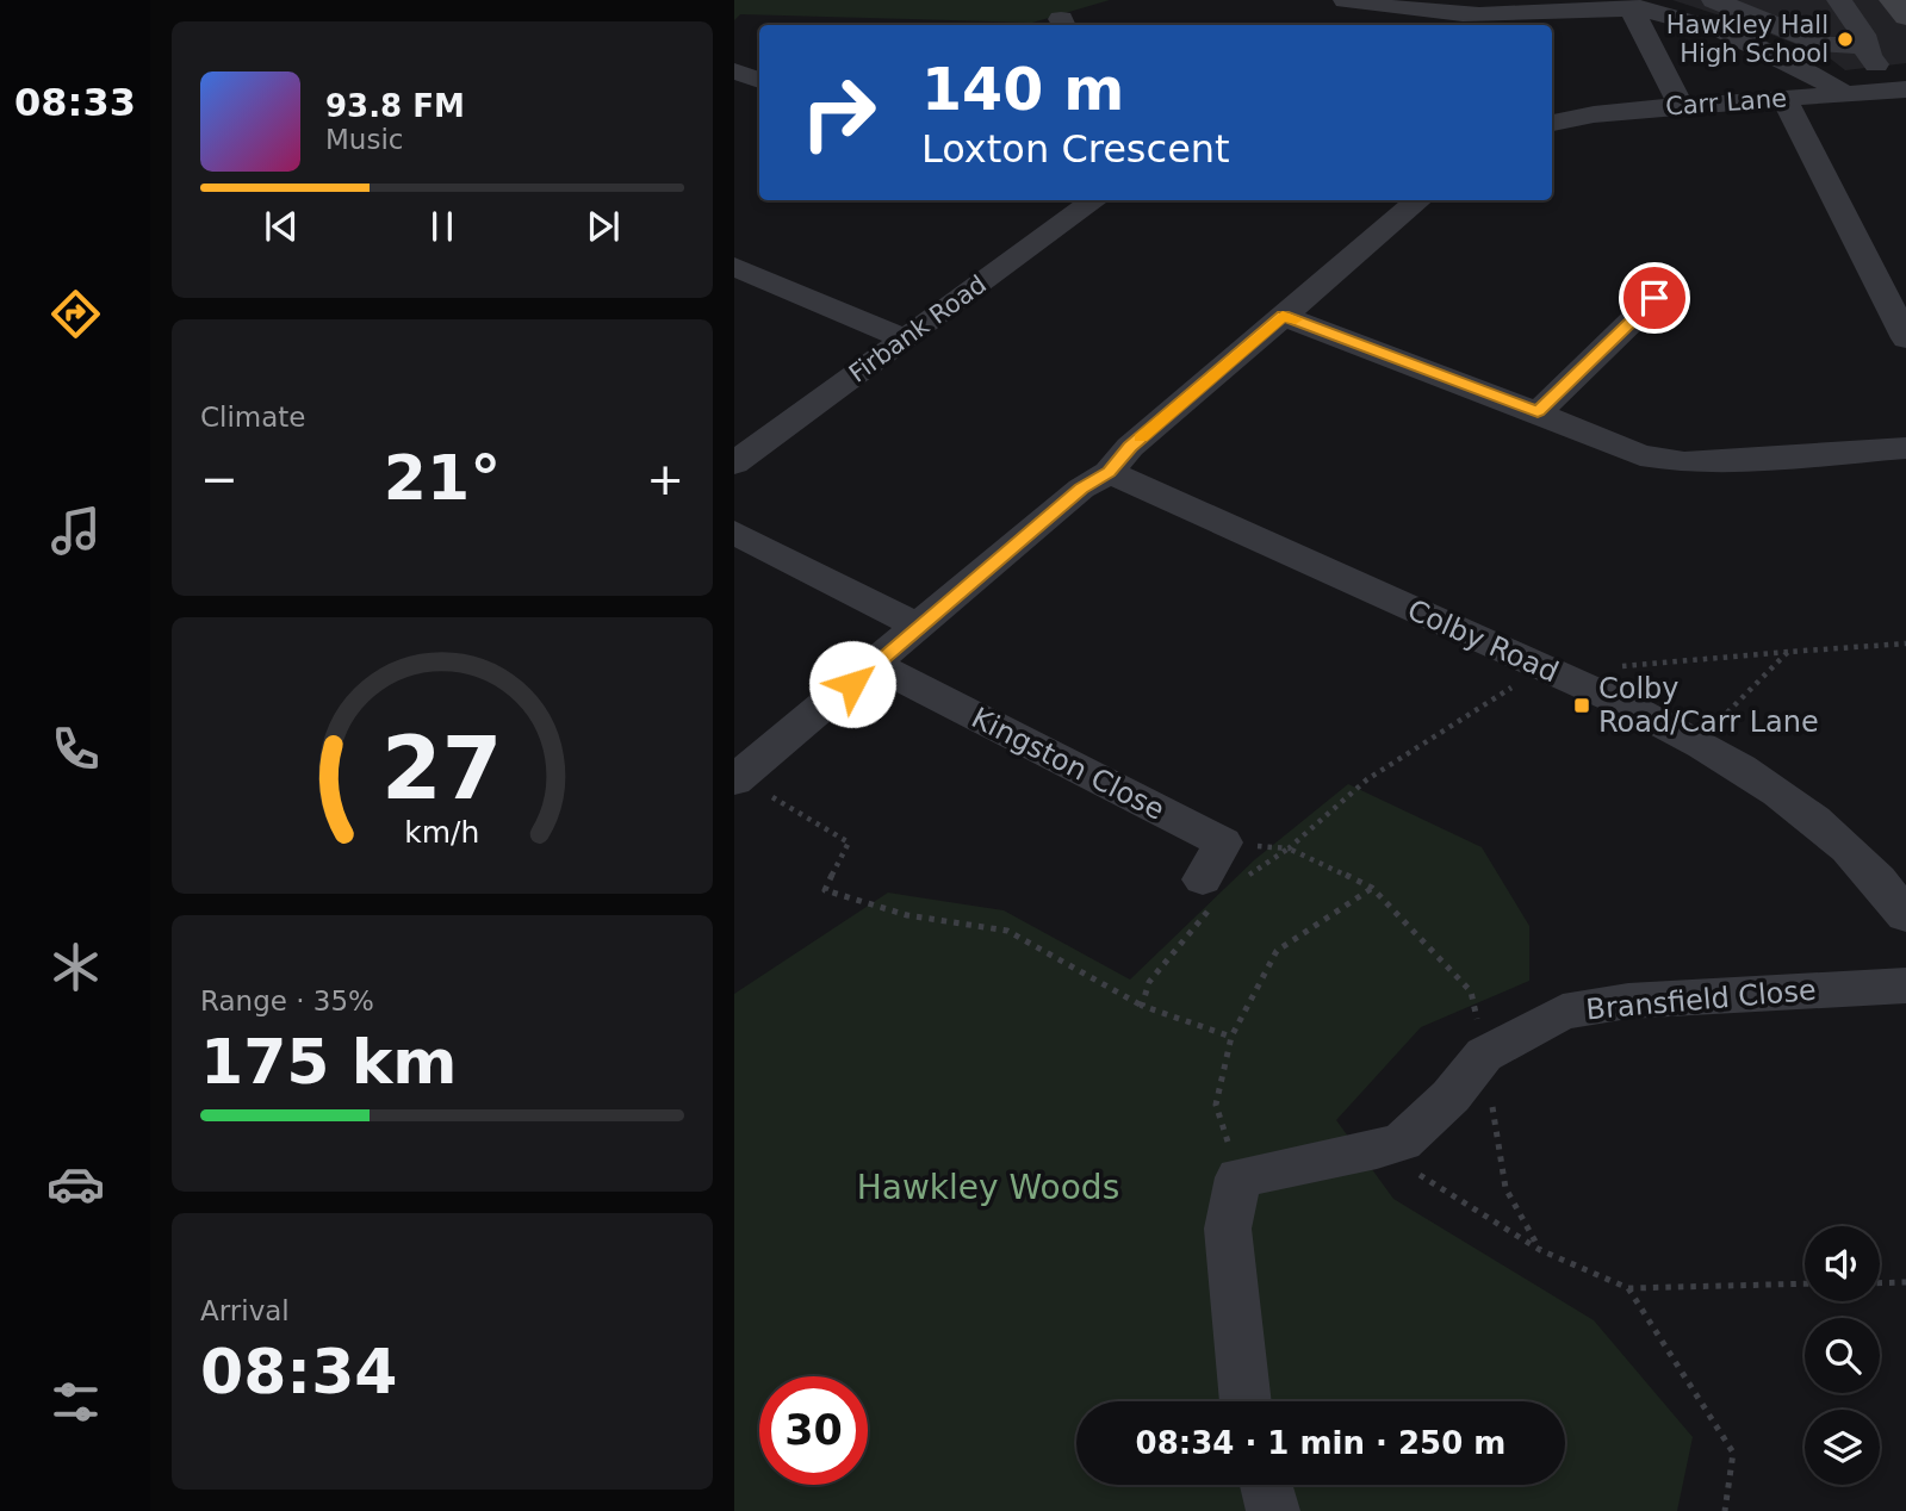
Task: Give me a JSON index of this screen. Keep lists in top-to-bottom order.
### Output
{
  "streets": {
    "street": [
      "Carr Lane",
      "Firbank Road",
      "Colby Road",
      "Kingston Close",
      "Bransfield Close"
    ]
  },
  "parks": ["Hawkley Woods"],
  "places": {
    "other": ["Hawkley Hall High School"],
    "transit": ["Colby Road/Carr Lane"]
  },
  "page": {
    "tabs": "08:33",
    "turn": ["140 m", "Loxton Crescent"],
    "song": ["93.8 FM", "Music"],
    "tile": [
      "Climate",
      ["Range · 35%", "175 km"],
      ["Arrival", "08:34"]
    ],
    "heat": ["−", "21°", "+"],
    "limit": "30",
    "trip": "08:34 · 1 min · 250 m",
    "gauge": ["27", "km/h"]
  }
}
